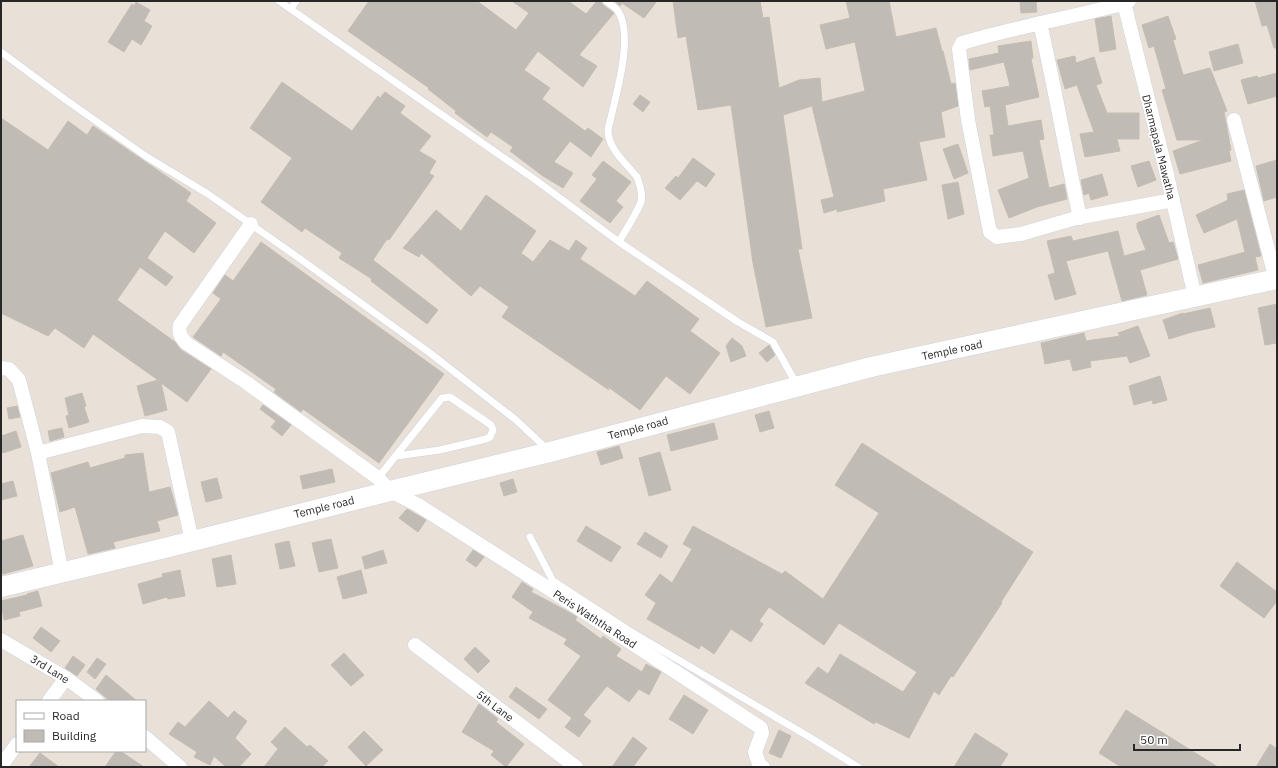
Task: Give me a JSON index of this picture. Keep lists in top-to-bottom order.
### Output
{
  "streets": {
    "street": [
      "Dharmapala Mawatha",
      "Temple road",
      "Peris Waththa Road",
      "3rd Lane",
      "5th Lane"
    ]
  },
  "crossings": [
    ["Dharmapala Mawatha", "Temple road"],
    ["Temple road", "Peris Waththa Road"]
  ],
  "legend": ["Road", "Building"],
  "scale_bar": "50 m"
}
